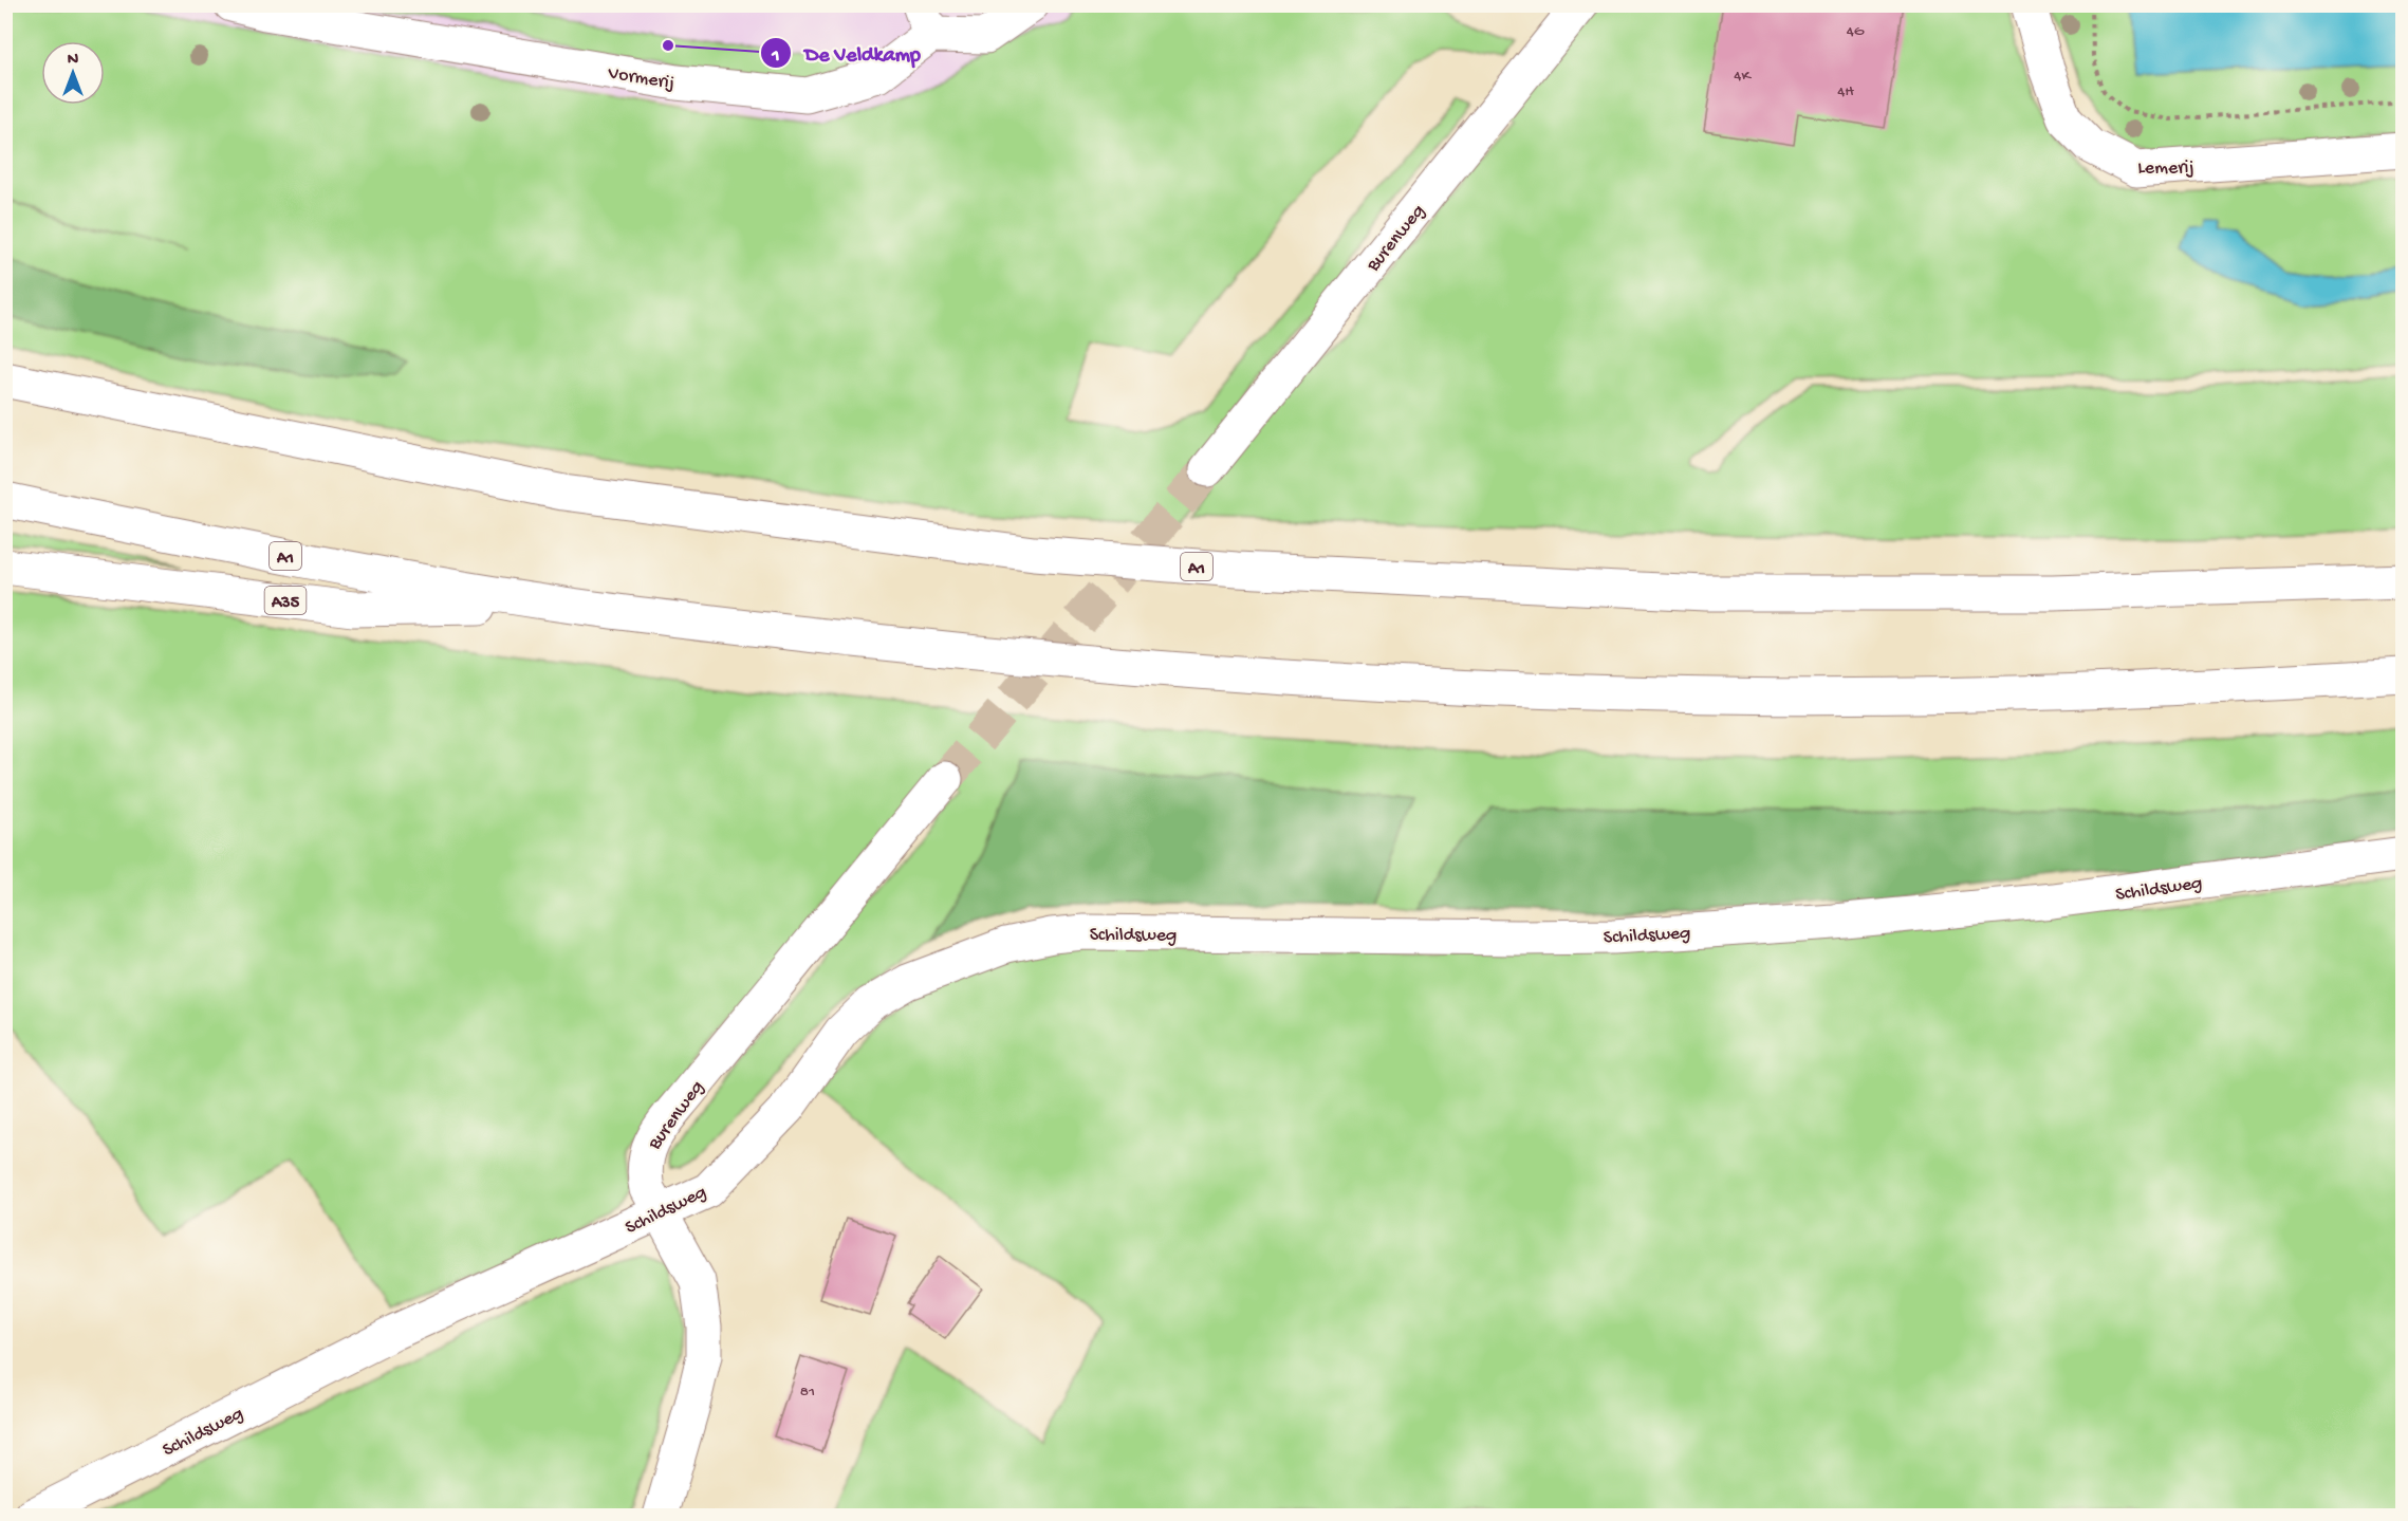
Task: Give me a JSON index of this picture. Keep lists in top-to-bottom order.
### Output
{
  "streets": {
    "main road": [
      "Vormerij",
      "Lemerij",
      "Burenweg",
      "A1",
      "A35",
      "Schildsweg"
    ]
  },
  "crossings": [
    ["Burenweg", "Schildsweg"],
    ["A1", "A35"]
  ],
  "places": ["De Veldkamp"],
  "house_numbers": [
    "4G",
    "4K",
    "4H",
    "81"
  ],
  "north": "top"
}
